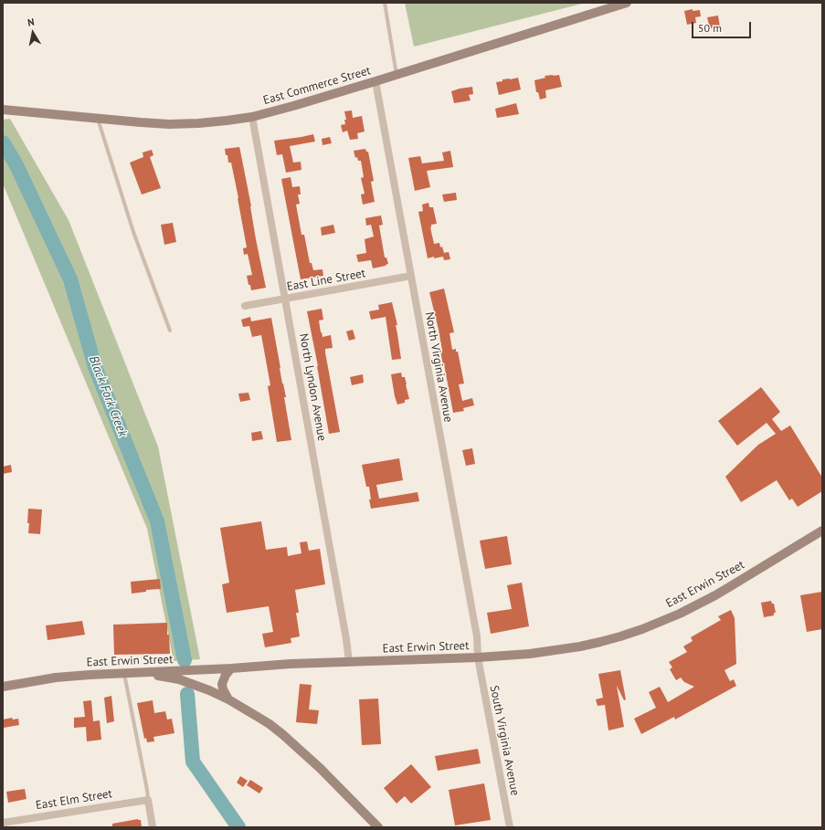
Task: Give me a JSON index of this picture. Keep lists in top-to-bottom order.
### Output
{
  "streets": {
    "main road": ["East Commerce Street", "East Erwin Street"],
    "street": [
      "East Line Street",
      "North Virginia Avenue",
      "North Lyndon Avenue",
      "South Virginia Avenue",
      "East Elm Street"
    ]
  },
  "crossings": [
    ["East Commerce Street", "North Virginia Avenue"],
    ["East Commerce Street", "North Lyndon Avenue"],
    ["East Line Street", "North Virginia Avenue"],
    ["East Line Street", "North Lyndon Avenue"],
    ["North Virginia Avenue", "East Erwin Street"],
    ["North Virginia Avenue", "South Virginia Avenue"],
    ["North Lyndon Avenue", "East Erwin Street"],
    ["East Erwin Street", "South Virginia Avenue"]
  ],
  "water": ["Black Fork Creek"],
  "scale_bar": "50 m",
  "north": "top"
}
